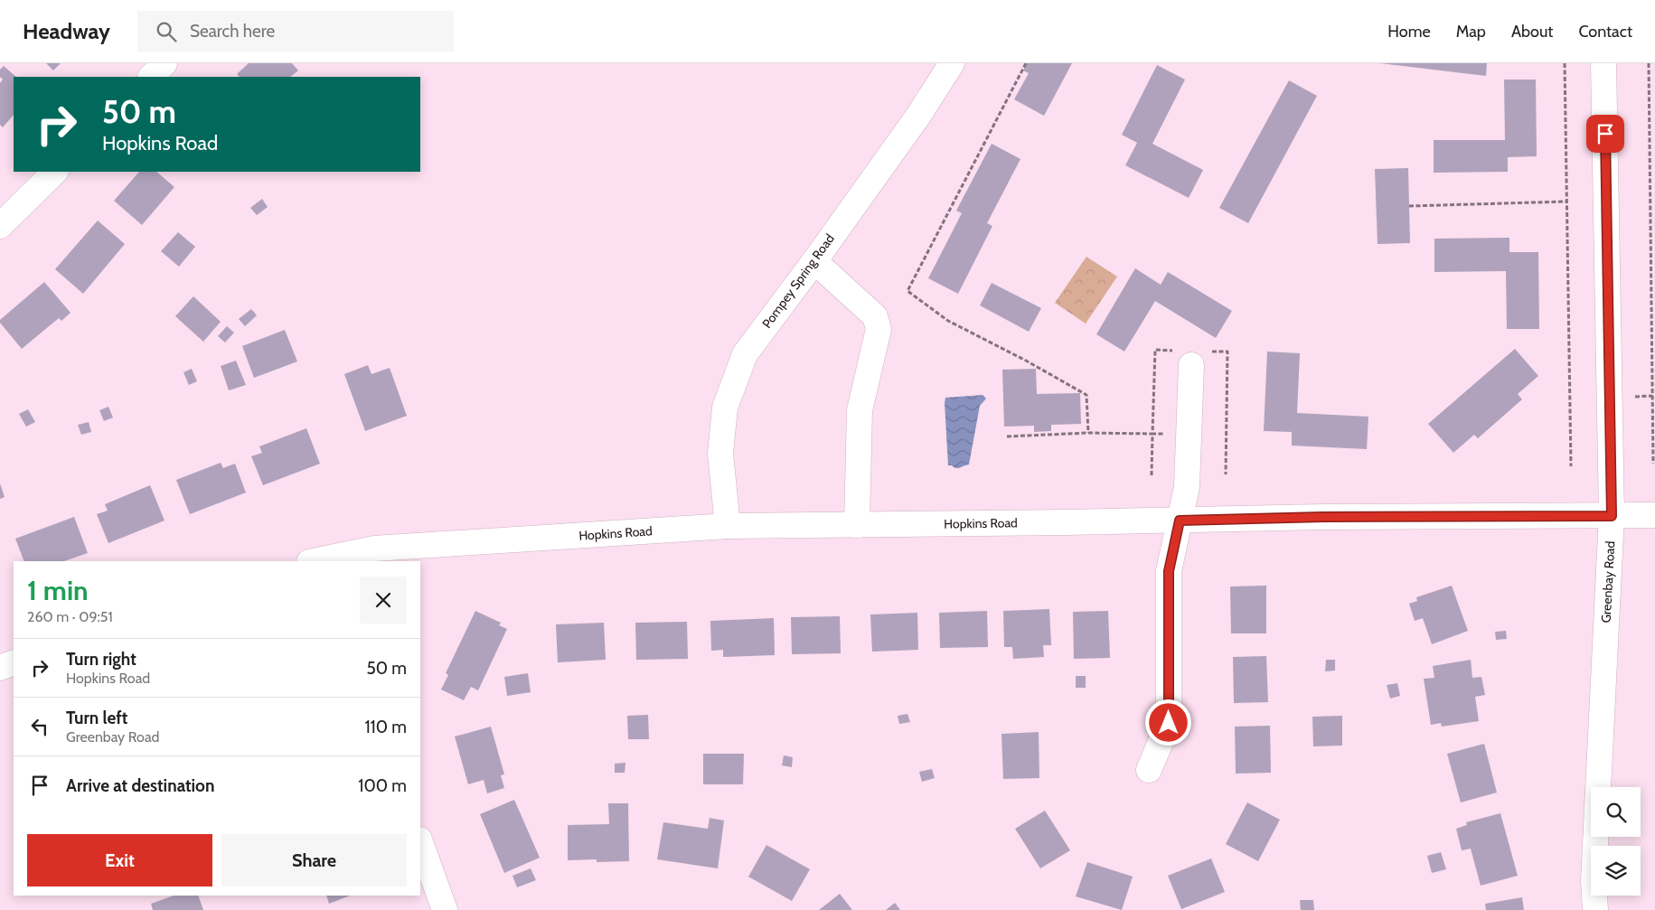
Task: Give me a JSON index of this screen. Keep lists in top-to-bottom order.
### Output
{
  "streets": {
    "street": ["Pompey Spring Road", "Hopkins Road", "Greenbay Road"]
  },
  "crossings": [
    ["Pompey Spring Road", "Hopkins Road"],
    ["Hopkins Road", "Greenbay Road"]
  ],
  "page": {
    "header": "Headway",
    "search": "Search here",
    "nav": [
      "Home",
      "Map",
      "About",
      "Contact"
    ],
    "turn": ["50 m", "Hopkins Road"],
    "heading": ["1 min", "260 m · 09:51"],
    "list": [
      {
        "name": "Turn right",
        "note": "Hopkins Road",
        "value": "50 m"
      },
      {
        "name": "Turn left",
        "note": "Greenbay Road",
        "value": "110 m"
      },
      {
        "name": "Arrive at destination",
        "value": "100 m"
      }
    ],
    "buttons": ["Exit", "Share"]
  }
}
